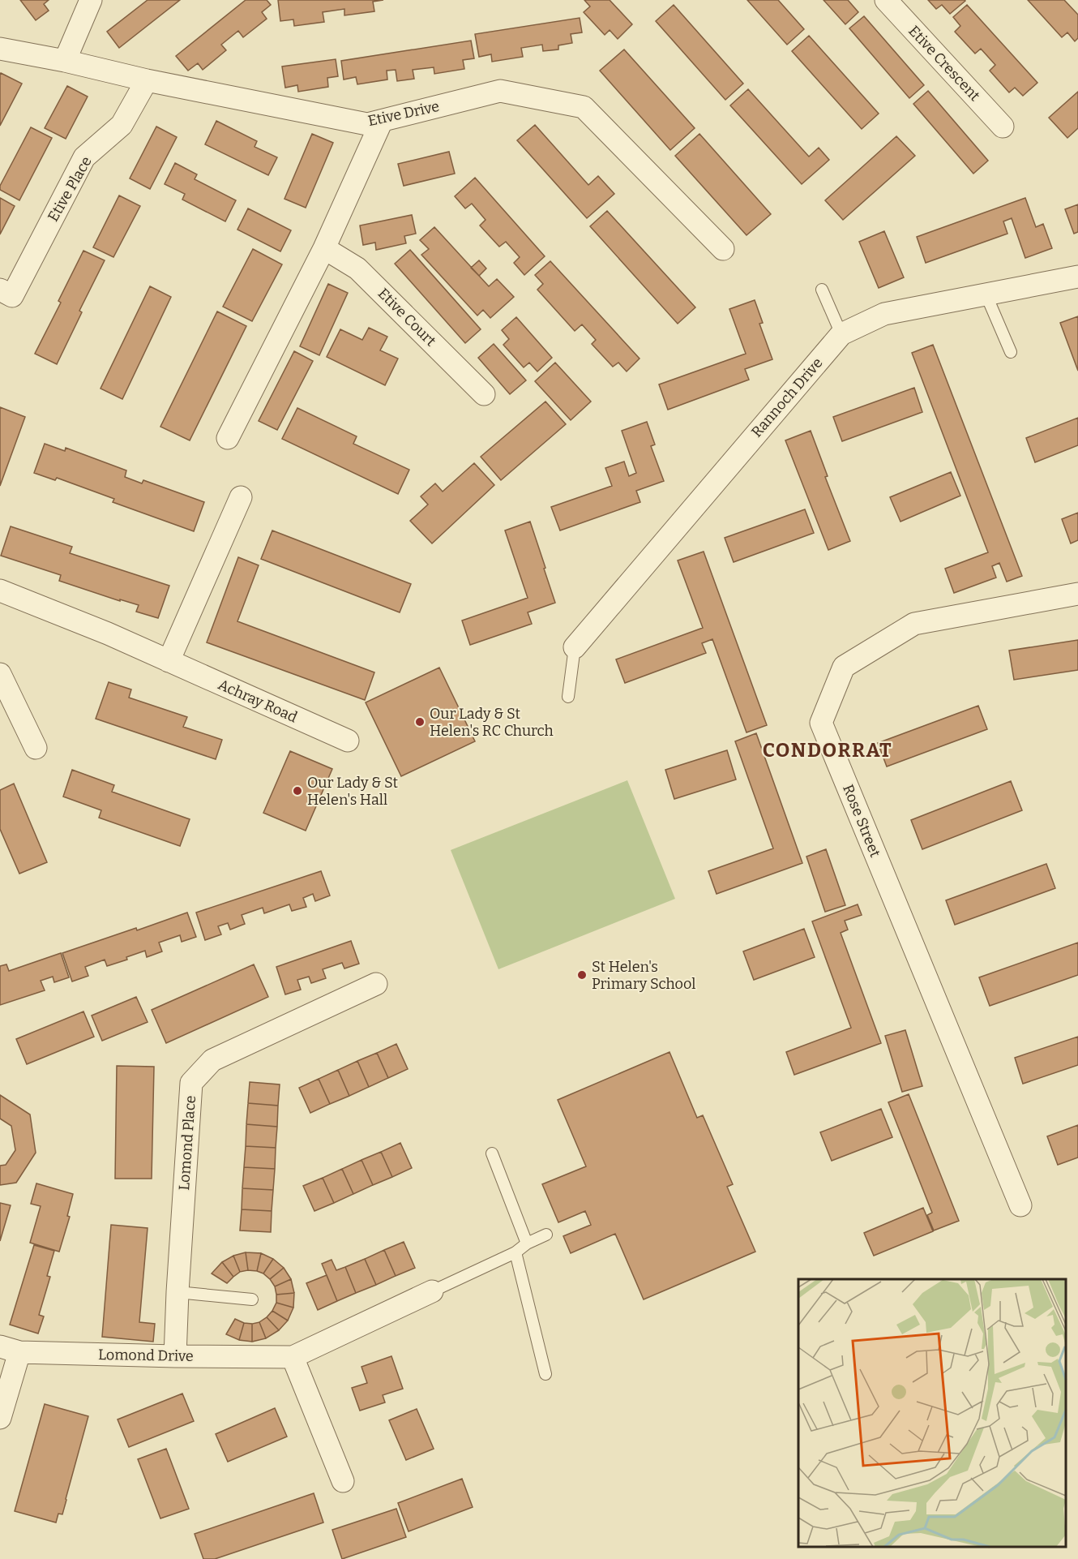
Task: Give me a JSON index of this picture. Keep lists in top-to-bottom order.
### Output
{
  "streets": {
    "street": [
      "Etive Crescent",
      "Etive Drive",
      "Etive Place",
      "Etive Court",
      "Rannoch Drive",
      "Achray Road",
      "Rose Street",
      "Lomond Place",
      "Lomond Drive"
    ]
  },
  "crossings": [
    ["Etive Drive", "Etive Place"],
    ["Lomond Place", "Lomond Drive"]
  ],
  "districts": ["CONDORRAT"],
  "places": ["Our Lady & St Helen's RC Church", "Our Lady & St Helen's Hall", "St Helen's Primary School"]
}
